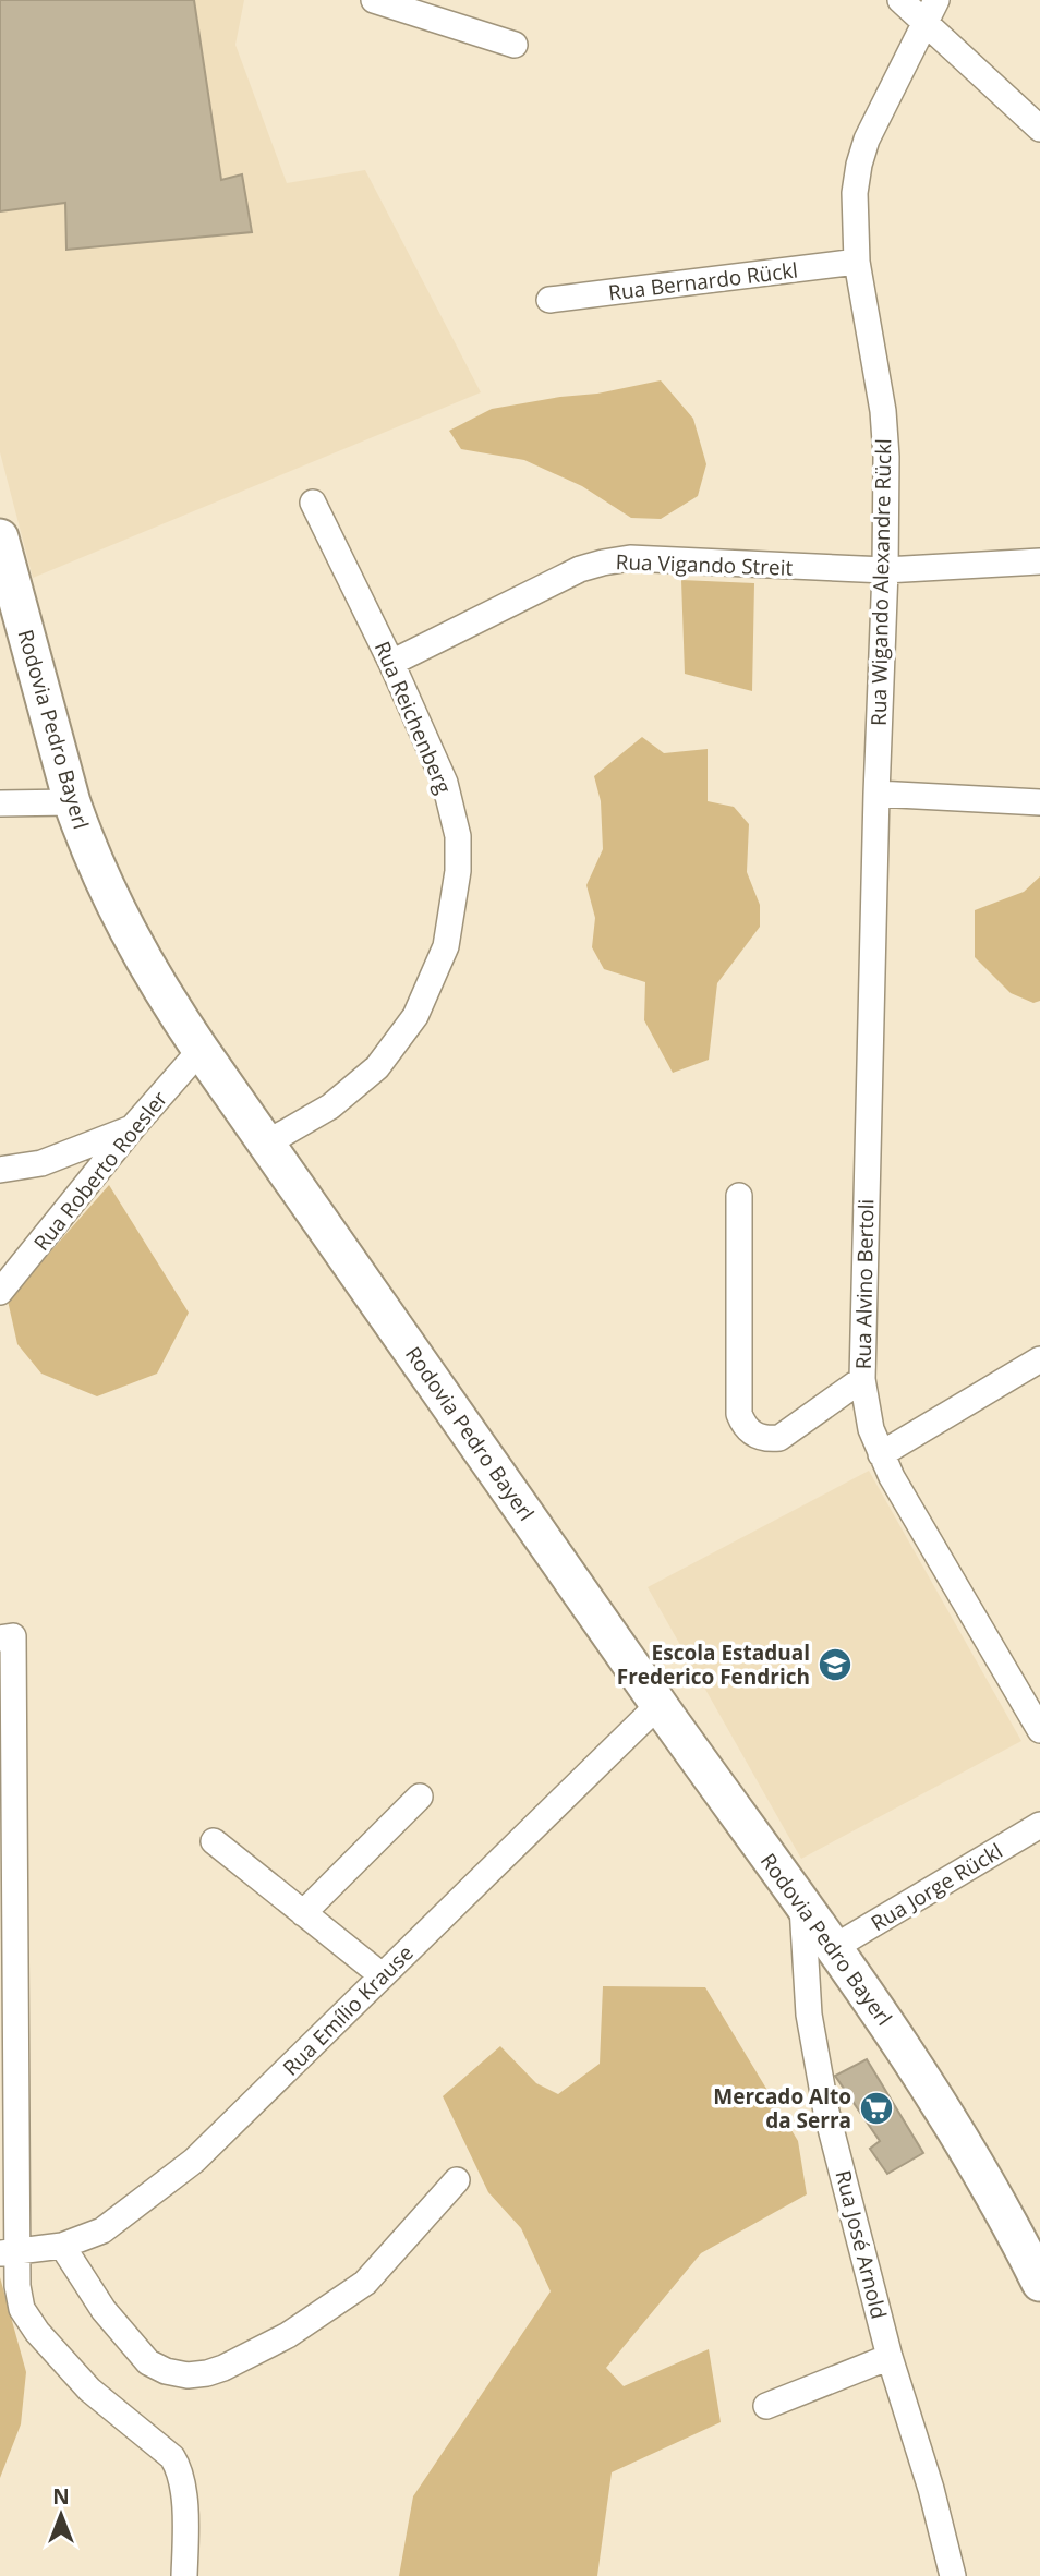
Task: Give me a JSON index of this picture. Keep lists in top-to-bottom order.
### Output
{
  "streets": {
    "main road": ["Rodovia Pedro Bayerl"],
    "street": [
      "Rua Bernardo Rückl",
      "Rua Vigando Streit",
      "Rua Wigando Alexandre Rückl",
      "Rua Reichenberg",
      "Rua Roberto Roesler",
      "Rua Alvino Bertoli",
      "Rua Jorge Rückl",
      "Rua Emílio Krause",
      "Rua José Arnold"
    ]
  },
  "crossings": [
    ["Rua Bernardo Rückl", "Rua Wigando Alexandre Rückl"],
    ["Rua Vigando Streit", "Rua Wigando Alexandre Rückl"],
    ["Rua Vigando Streit", "Rua Reichenberg"],
    ["Rua Wigando Alexandre Rückl", "Rua Alvino Bertoli"],
    ["Rua Reichenberg", "Rodovia Pedro Bayerl"],
    ["Rodovia Pedro Bayerl", "Rua Roberto Roesler"],
    ["Rodovia Pedro Bayerl", "Rua Jorge Rückl"],
    ["Rodovia Pedro Bayerl", "Rua Emílio Krause"],
    ["Rodovia Pedro Bayerl", "Rua José Arnold"]
  ],
  "places": {
    "school or university": ["Escola Estadual Frederico Fendrich"],
    "supermarket": ["Mercado Alto da Serra"]
  },
  "north": "top"
}
